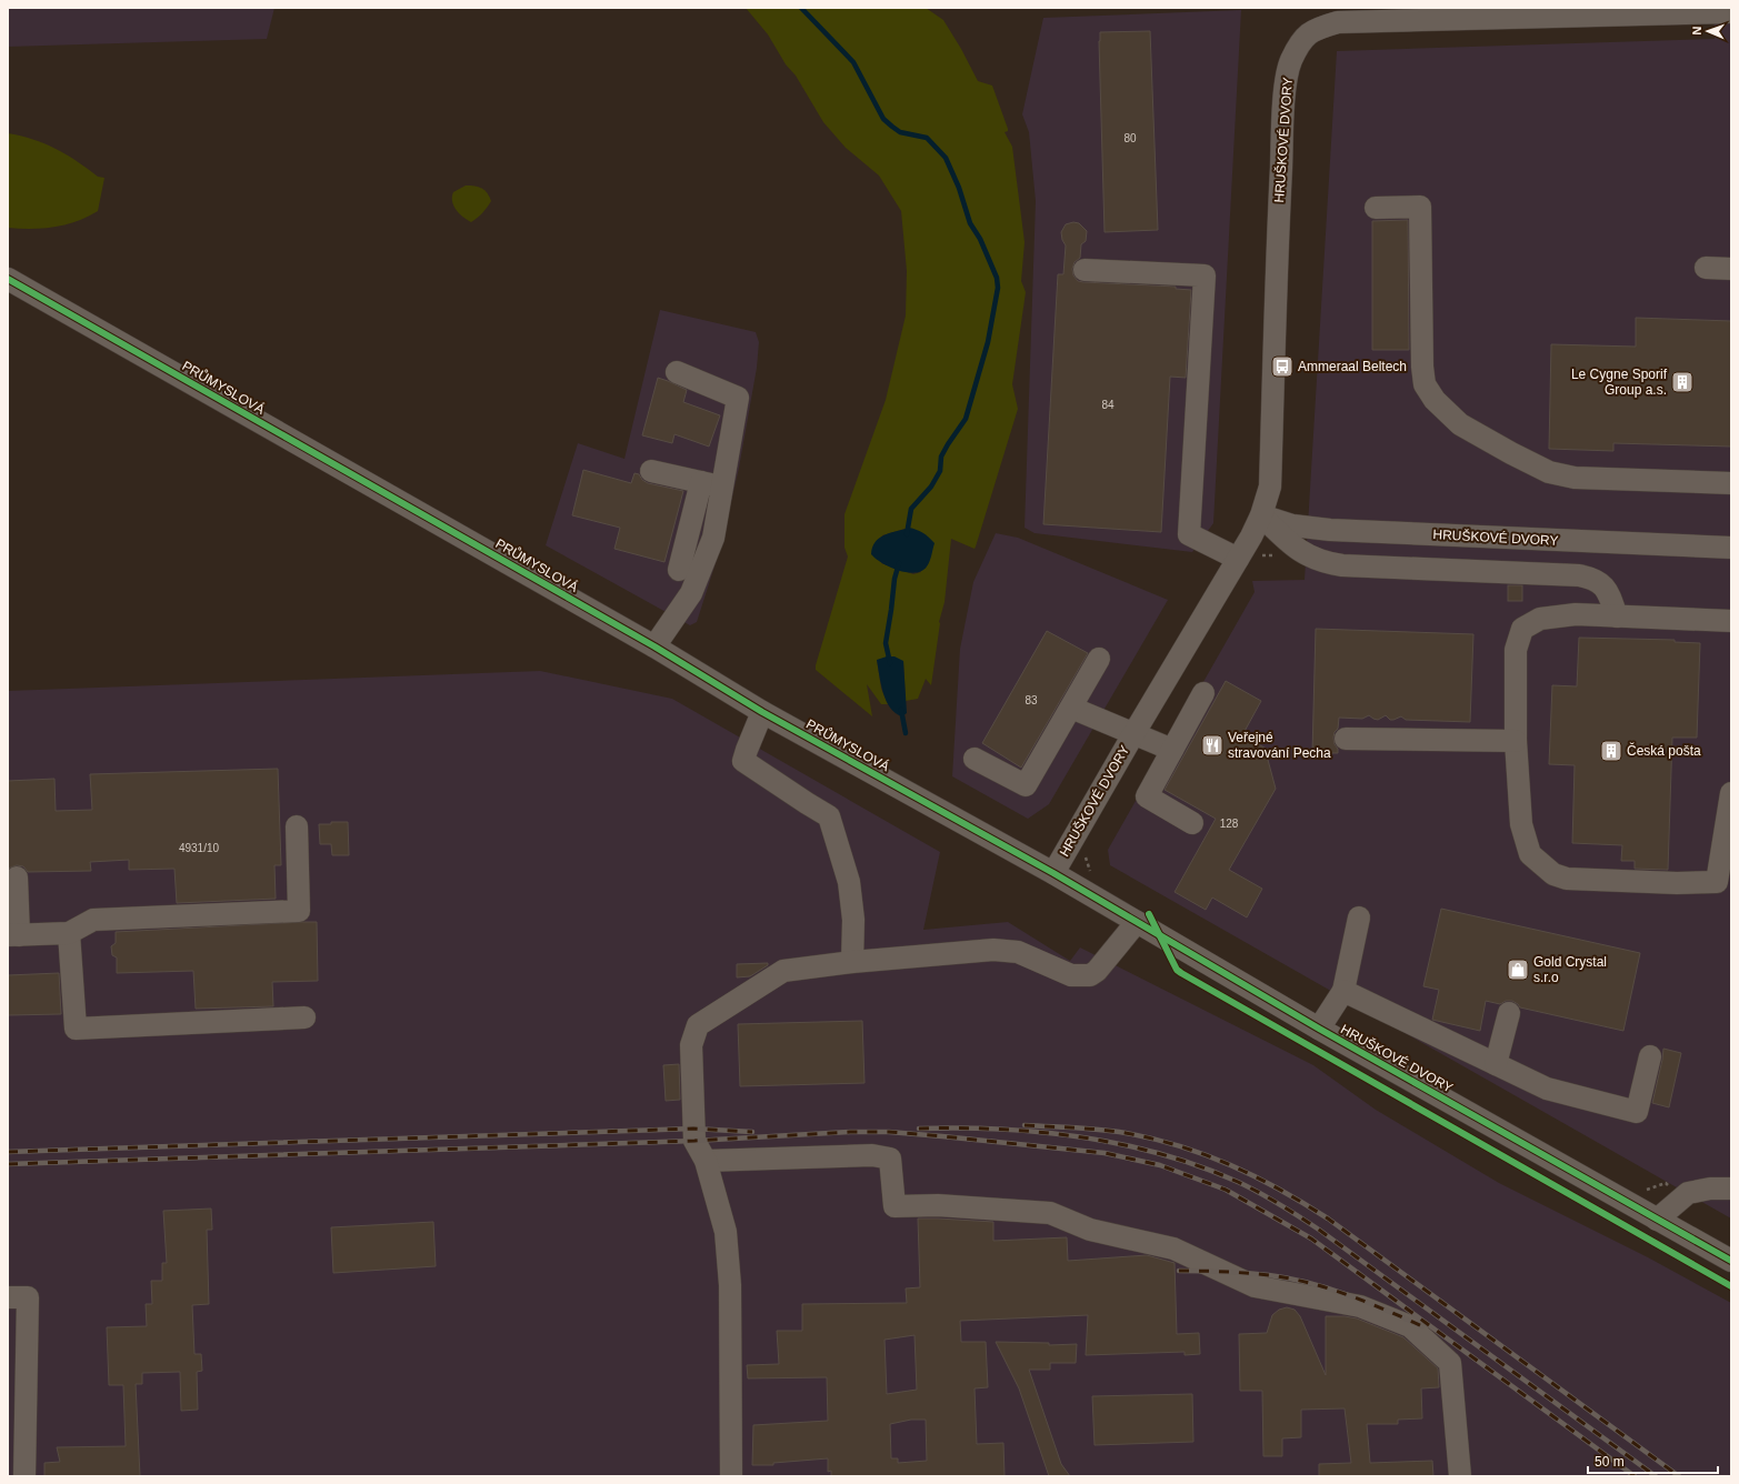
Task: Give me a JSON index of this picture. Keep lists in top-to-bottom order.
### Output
{
  "streets": {
    "street": ["HRUŠKOVÉ DVORY", "PRŮMYSLOVÁ"]
  },
  "crossings": [
    ["HRUŠKOVÉ DVORY", "PRŮMYSLOVÁ"]
  ],
  "places": {
    "bus stop": ["Ammeraal Beltech"],
    "building": ["Le Cygne Sporif Group a.s.", "Česká pošta"],
    "restaurant": ["Veřejné stravování Pecha"],
    "shop": ["Gold Crystal s.r.o"]
  },
  "house_numbers": [
    "80",
    "84",
    "83",
    "128",
    "4931/10"
  ],
  "scale_bar": "50 m",
  "north": "left"
}
